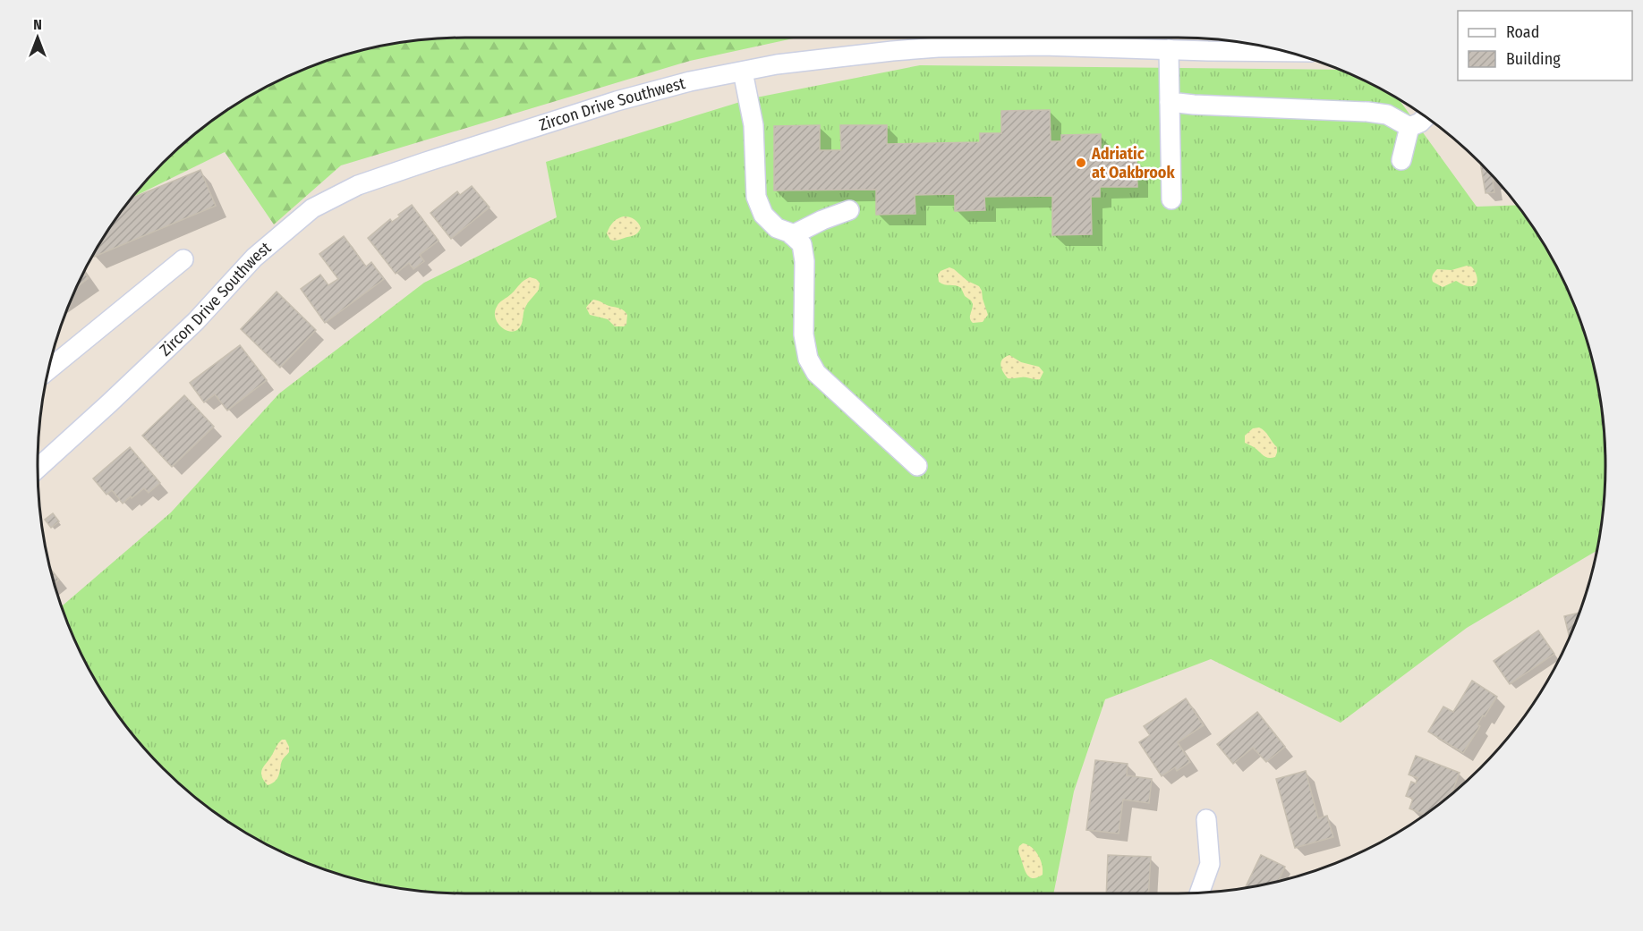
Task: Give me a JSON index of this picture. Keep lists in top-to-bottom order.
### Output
{
  "streets": {
    "street": ["Zircon Drive Southwest"]
  },
  "places": ["Adriatic at Oakbrook"],
  "legend": ["Road", "Building"],
  "north": "top"
}
